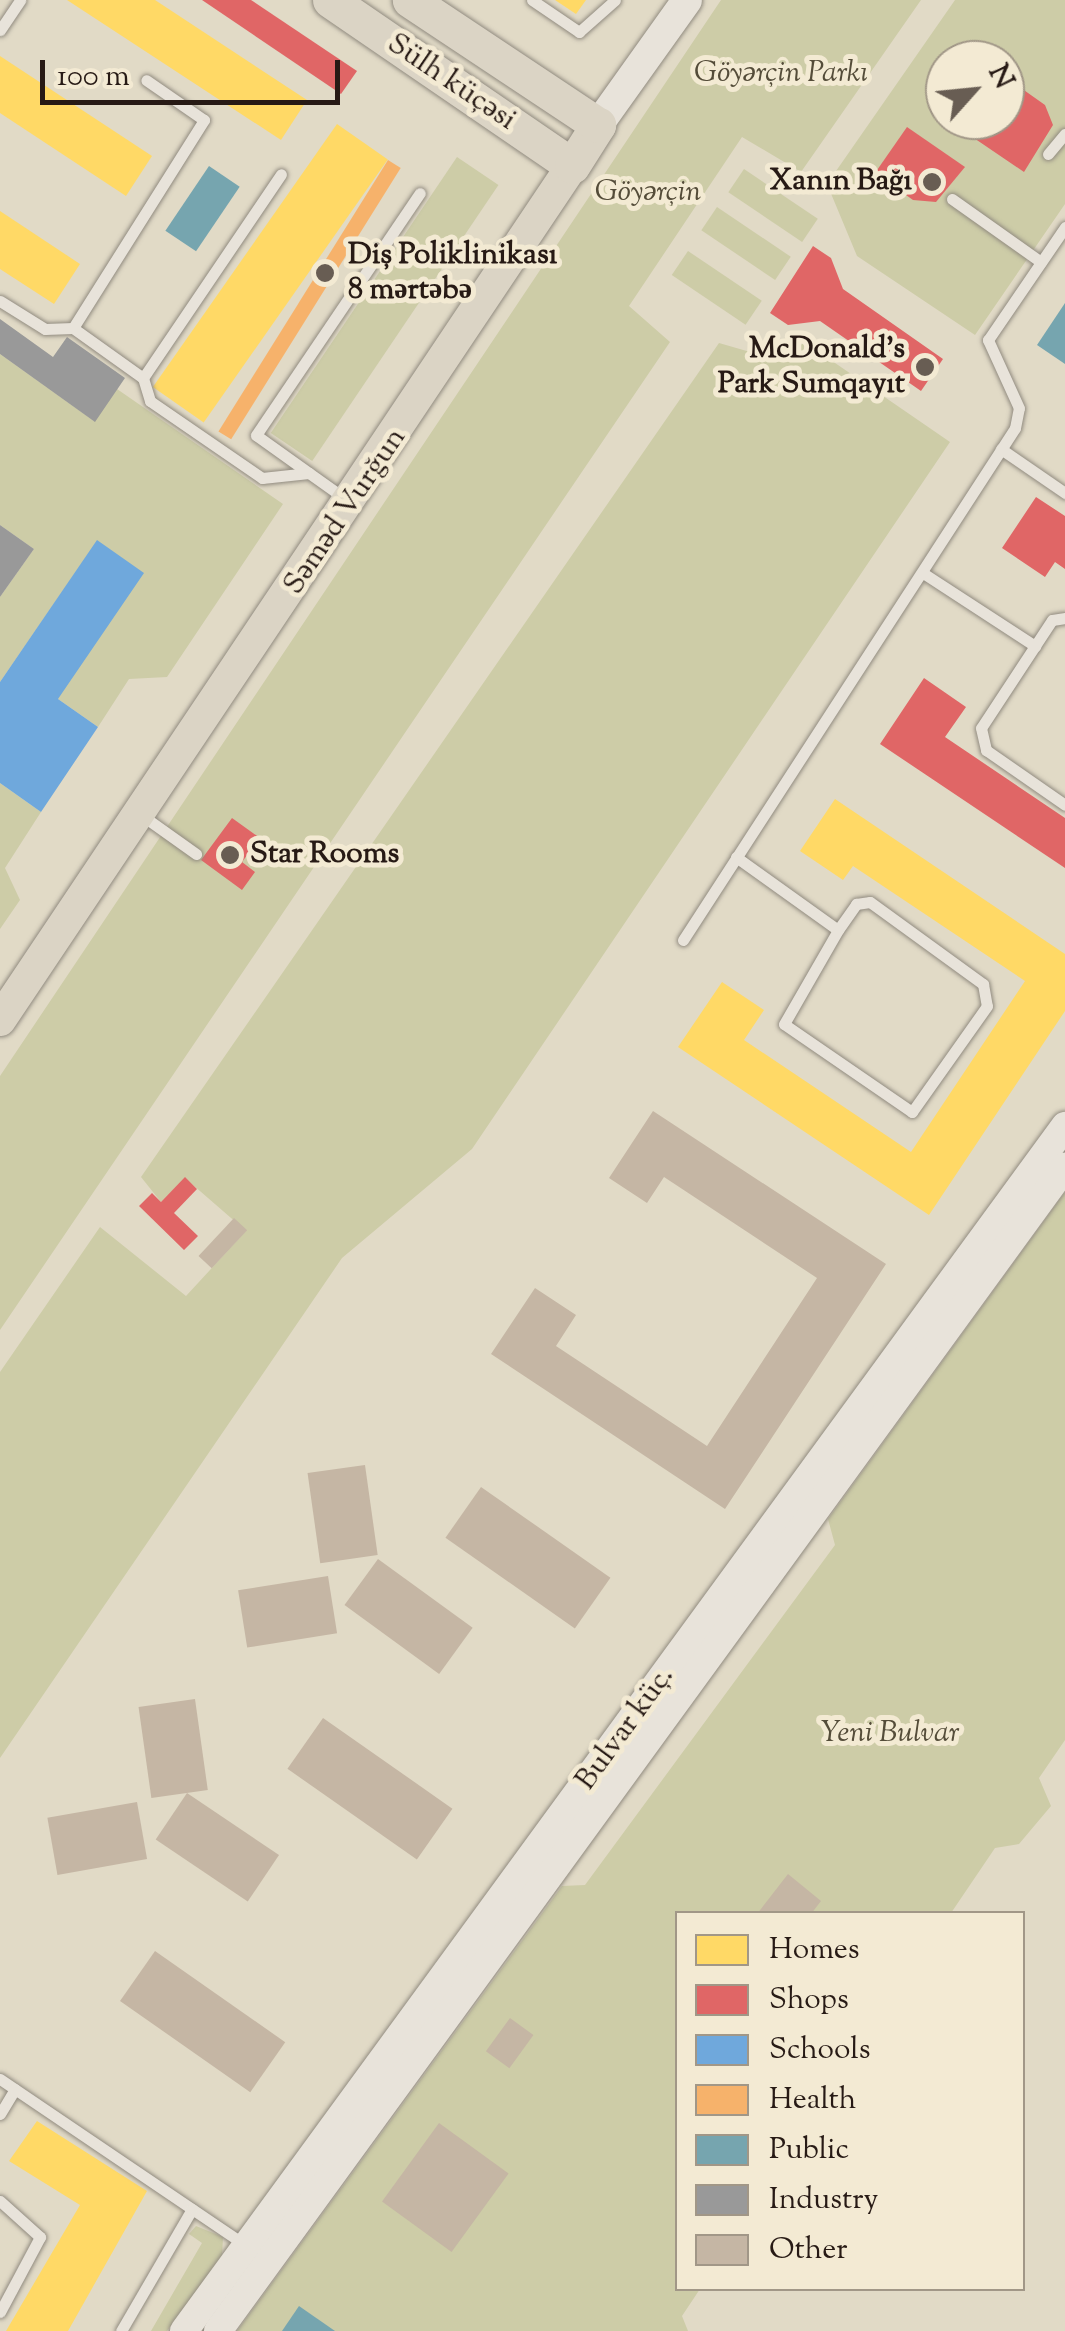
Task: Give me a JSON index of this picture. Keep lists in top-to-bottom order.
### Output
{
  "streets": {
    "highway": ["Sülh küçəsi", "Səməd Vurğun"],
    "street": ["Bulvar küç."]
  },
  "crossings": [
    ["Sülh küçəsi", "Səməd Vurğun"]
  ],
  "parks": ["Göyərçin Parkı", "Göyərçin", "Yeni Bulvar"],
  "places": [
    "Xanın Bağı",
    "Diş Poliklinikası 8 mərtəbə",
    "McDonald's Park Sumqayıt",
    "Star Rooms"
  ],
  "legend": [
    "Homes",
    "Shops",
    "Schools",
    "Health",
    "Public",
    "Industry",
    "Other"
  ],
  "scale_bar": "100 m",
  "north": "top right"
}
